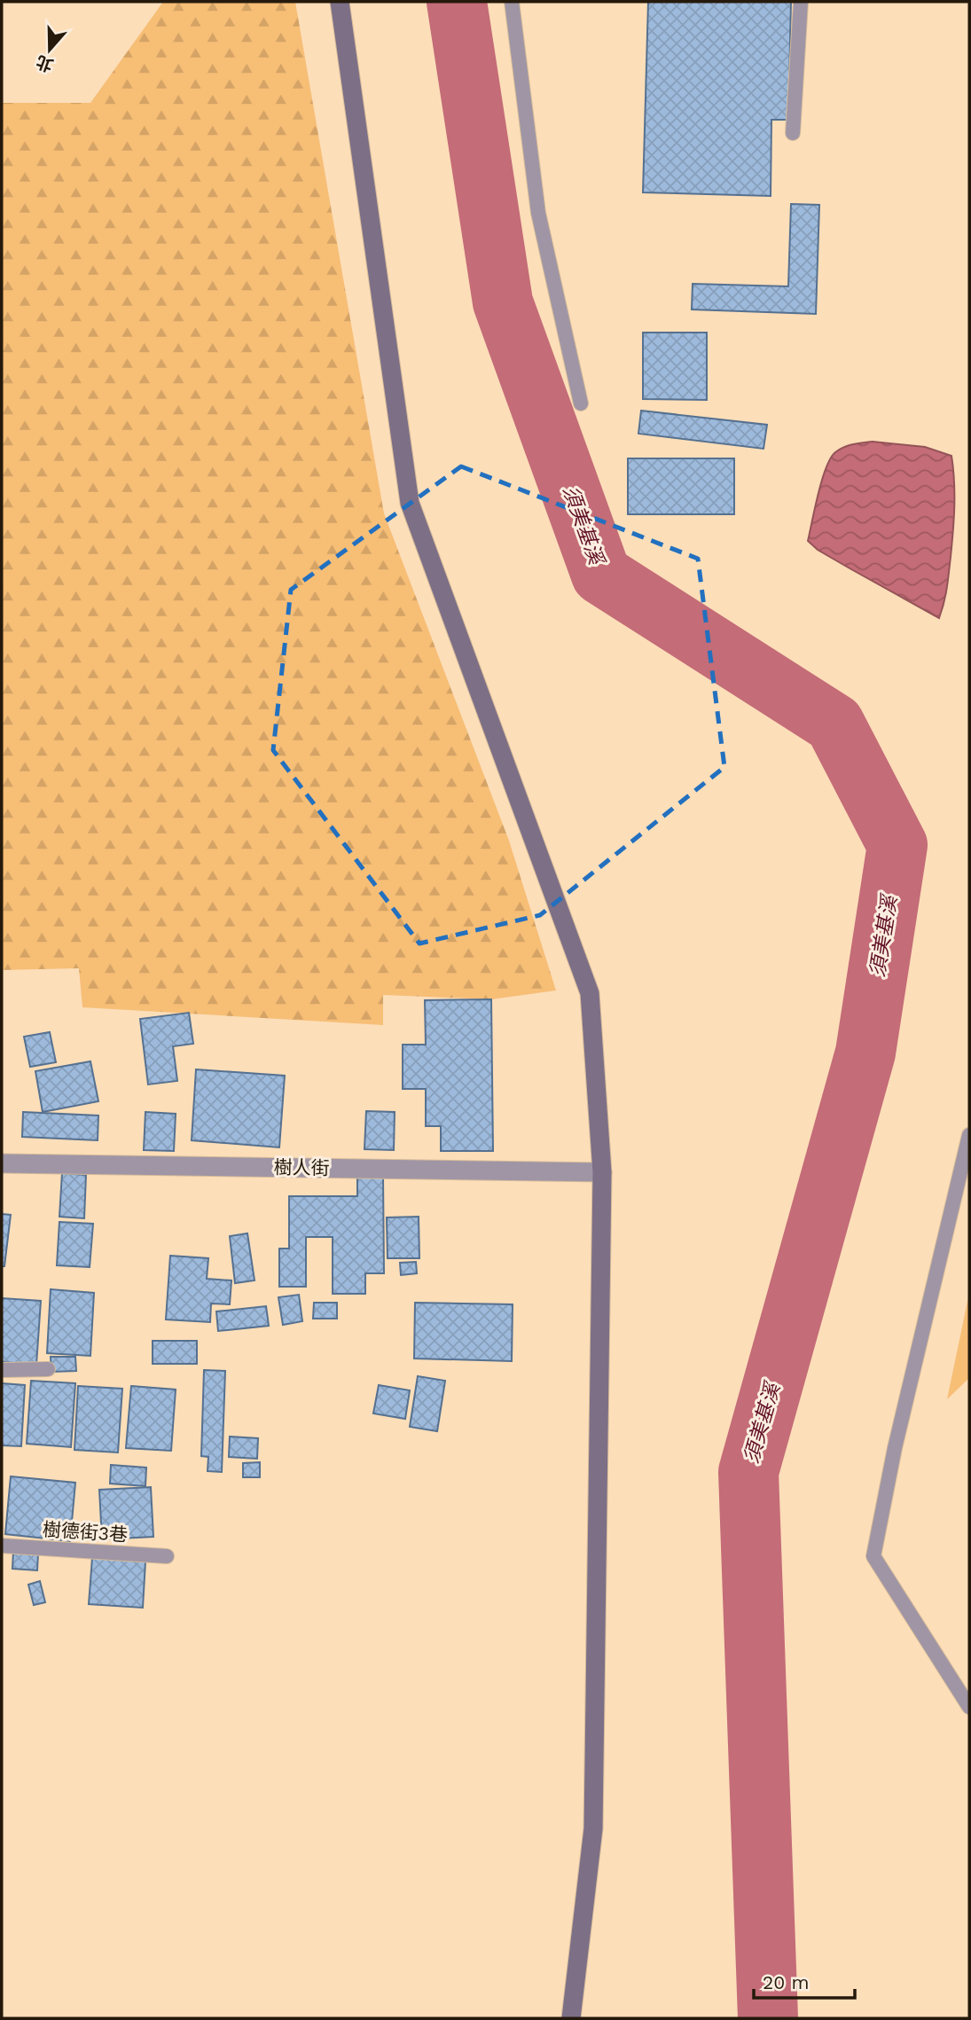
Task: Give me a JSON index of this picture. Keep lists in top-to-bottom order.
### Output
{
  "streets": {
    "street": ["樹人街"],
    "lane": ["樹德街3巷"]
  },
  "water": ["須美基溪"],
  "scale_bar": "20 m",
  "north": "bottom"
}
